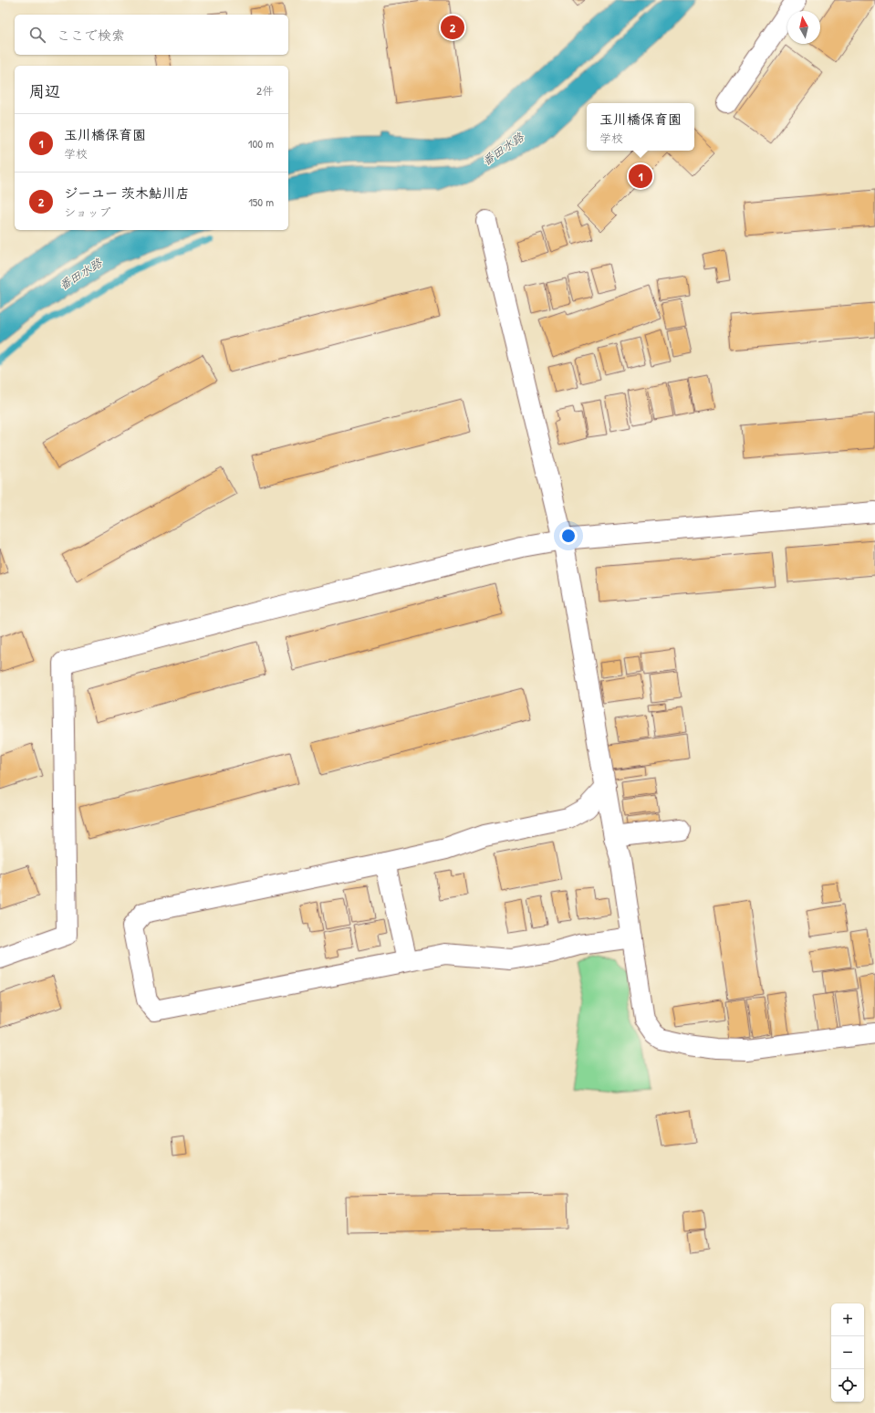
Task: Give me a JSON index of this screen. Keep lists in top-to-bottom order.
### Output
{
  "water": ["番田水路"],
  "north": "top",
  "page": {
    "pins": ["2", "1"],
    "search": "ここで検索",
    "heading": ["周辺", "2件"],
    "popup": ["玉川橋保育園", "学校"],
    "list": [
      {
        "mark": "1",
        "name": "玉川橋保育園",
        "note": "学校",
        "value": "100 m"
      },
      {
        "mark": "2",
        "name": "ジーユー 茨木鮎川店",
        "note": "ショップ",
        "value": "150 m"
      }
    ],
    "map_buttons": ["+", "−"]
  }
}
